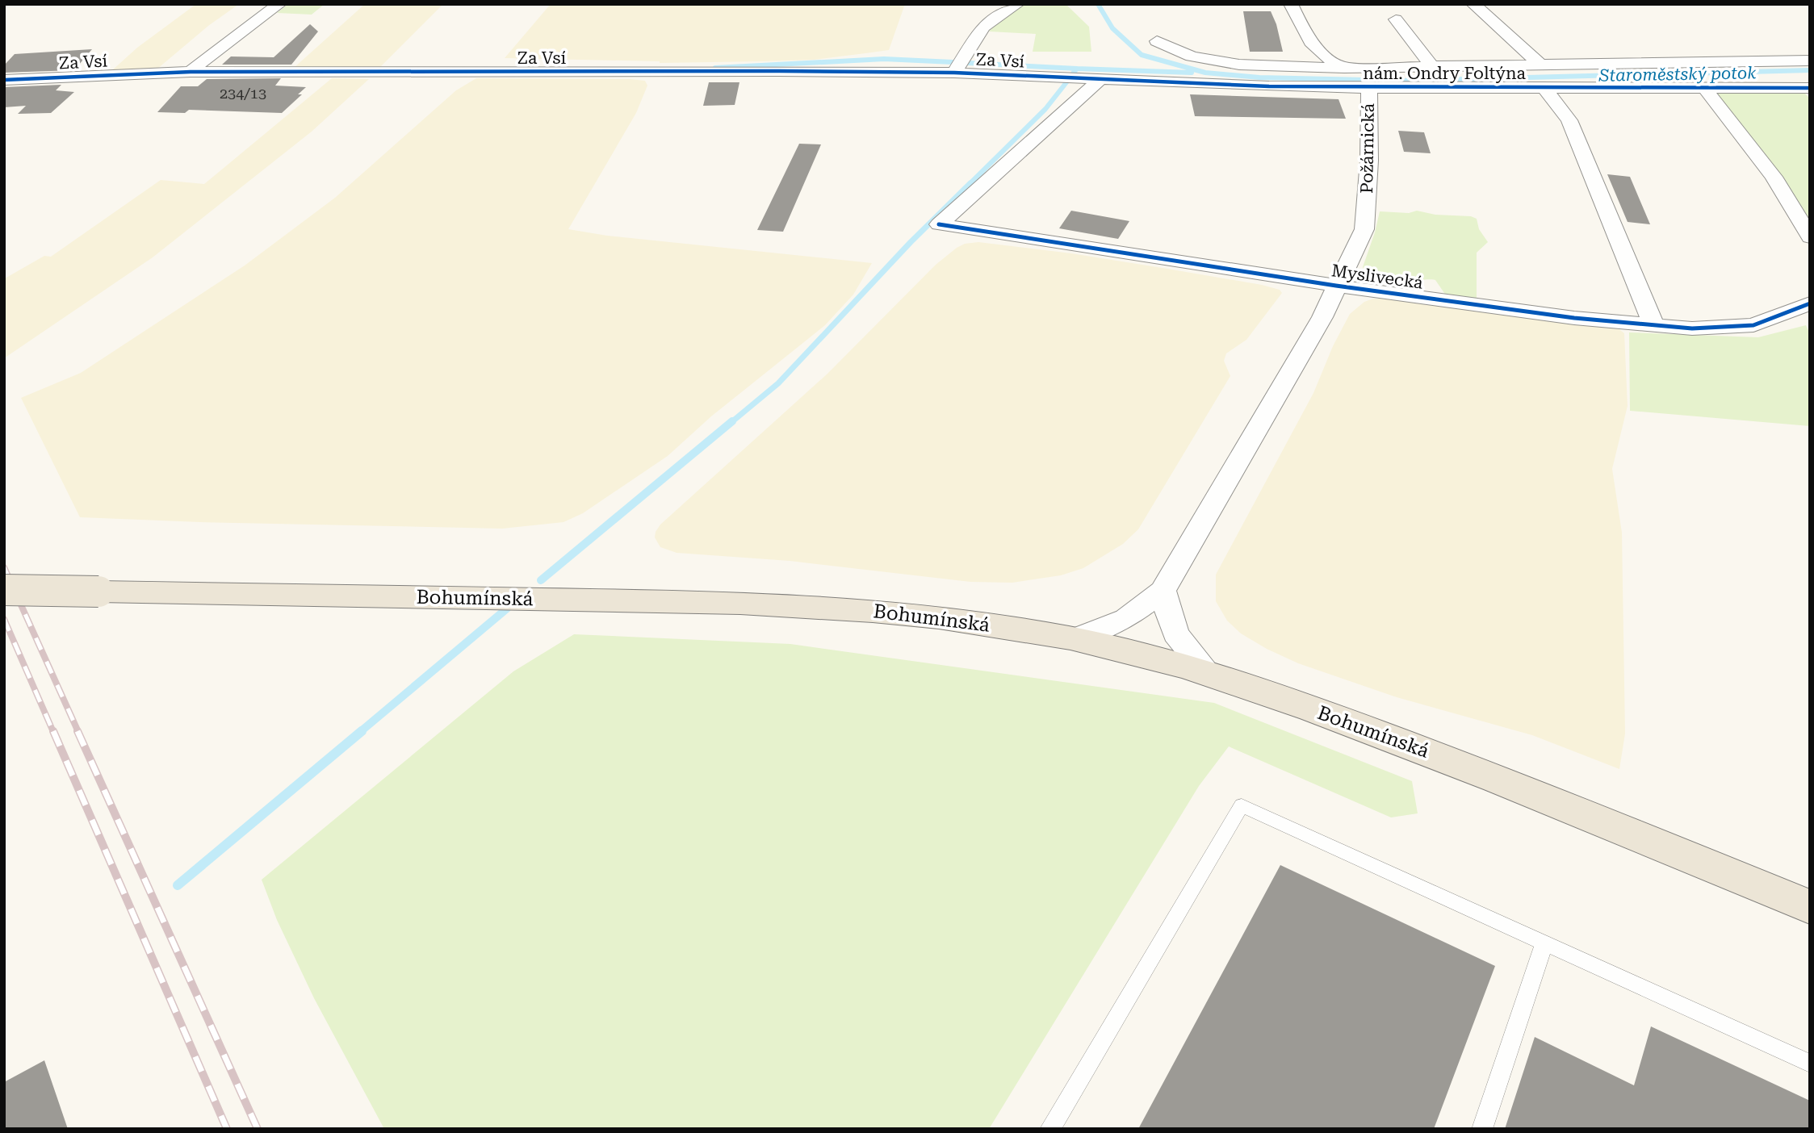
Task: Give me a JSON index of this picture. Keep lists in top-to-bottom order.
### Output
{
  "streets": {
    "main road": ["Bohumínská"],
    "street": [
      "Za Vsí",
      "nám. Ondry Foltýna",
      "Požárnická",
      "Myslivecká"
    ]
  },
  "crossings": [
    ["Za Vsí", "nám. Ondry Foltýna"],
    ["nám. Ondry Foltýna", "Požárnická"],
    ["nám. Ondry Foltýna", "Myslivecká"],
    ["Požárnická", "Myslivecká"]
  ],
  "water": ["Staroměstský potok"],
  "house_numbers": ["234/13"]
}
